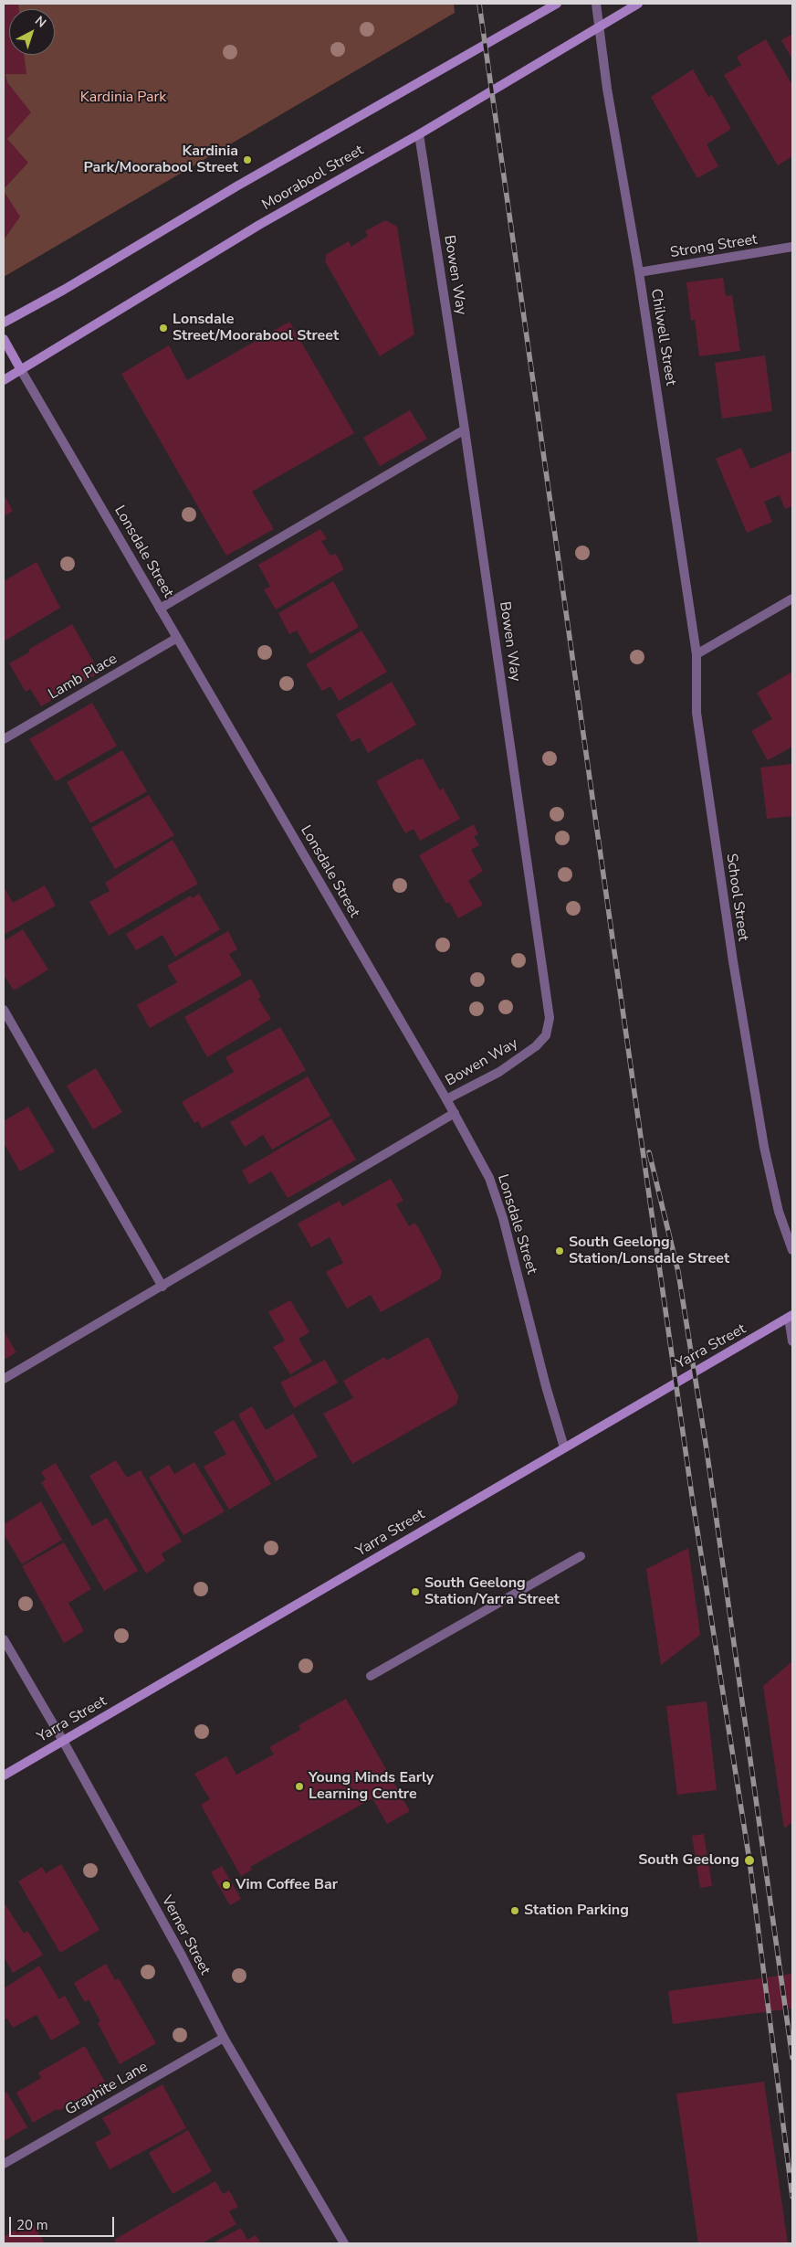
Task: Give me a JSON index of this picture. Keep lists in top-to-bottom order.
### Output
{
  "streets": {
    "street": [
      "Moorabool Street",
      "Strong Street",
      "Bowen Way",
      "Chilwell Street",
      "Lonsdale Street",
      "Lamb Place",
      "School Street",
      "Yarra Street",
      "Verner Street",
      "Graphite Lane"
    ]
  },
  "crossings": [
    ["Moorabool Street", "Bowen Way"],
    ["Moorabool Street", "Chilwell Street"],
    ["Moorabool Street", "Lonsdale Street"],
    ["Strong Street", "Chilwell Street"],
    ["Bowen Way", "Lonsdale Street"],
    ["Chilwell Street", "School Street"],
    ["Lonsdale Street", "Lamb Place"],
    ["Lonsdale Street", "Yarra Street"],
    ["Yarra Street", "Verner Street"],
    ["Verner Street", "Graphite Lane"]
  ],
  "parks": ["Kardinia Park"],
  "places": [
    "Kardinia Park/Moorabool Street",
    "Lonsdale Street/Moorabool Street",
    "South Geelong Station/Lonsdale Street",
    "South Geelong Station/Yarra Street",
    "Young Minds Early Learning Centre",
    "South Geelong",
    "Vim Coffee Bar",
    "Station Parking"
  ],
  "scale_bar": "20 m",
  "north": "top right"
}
